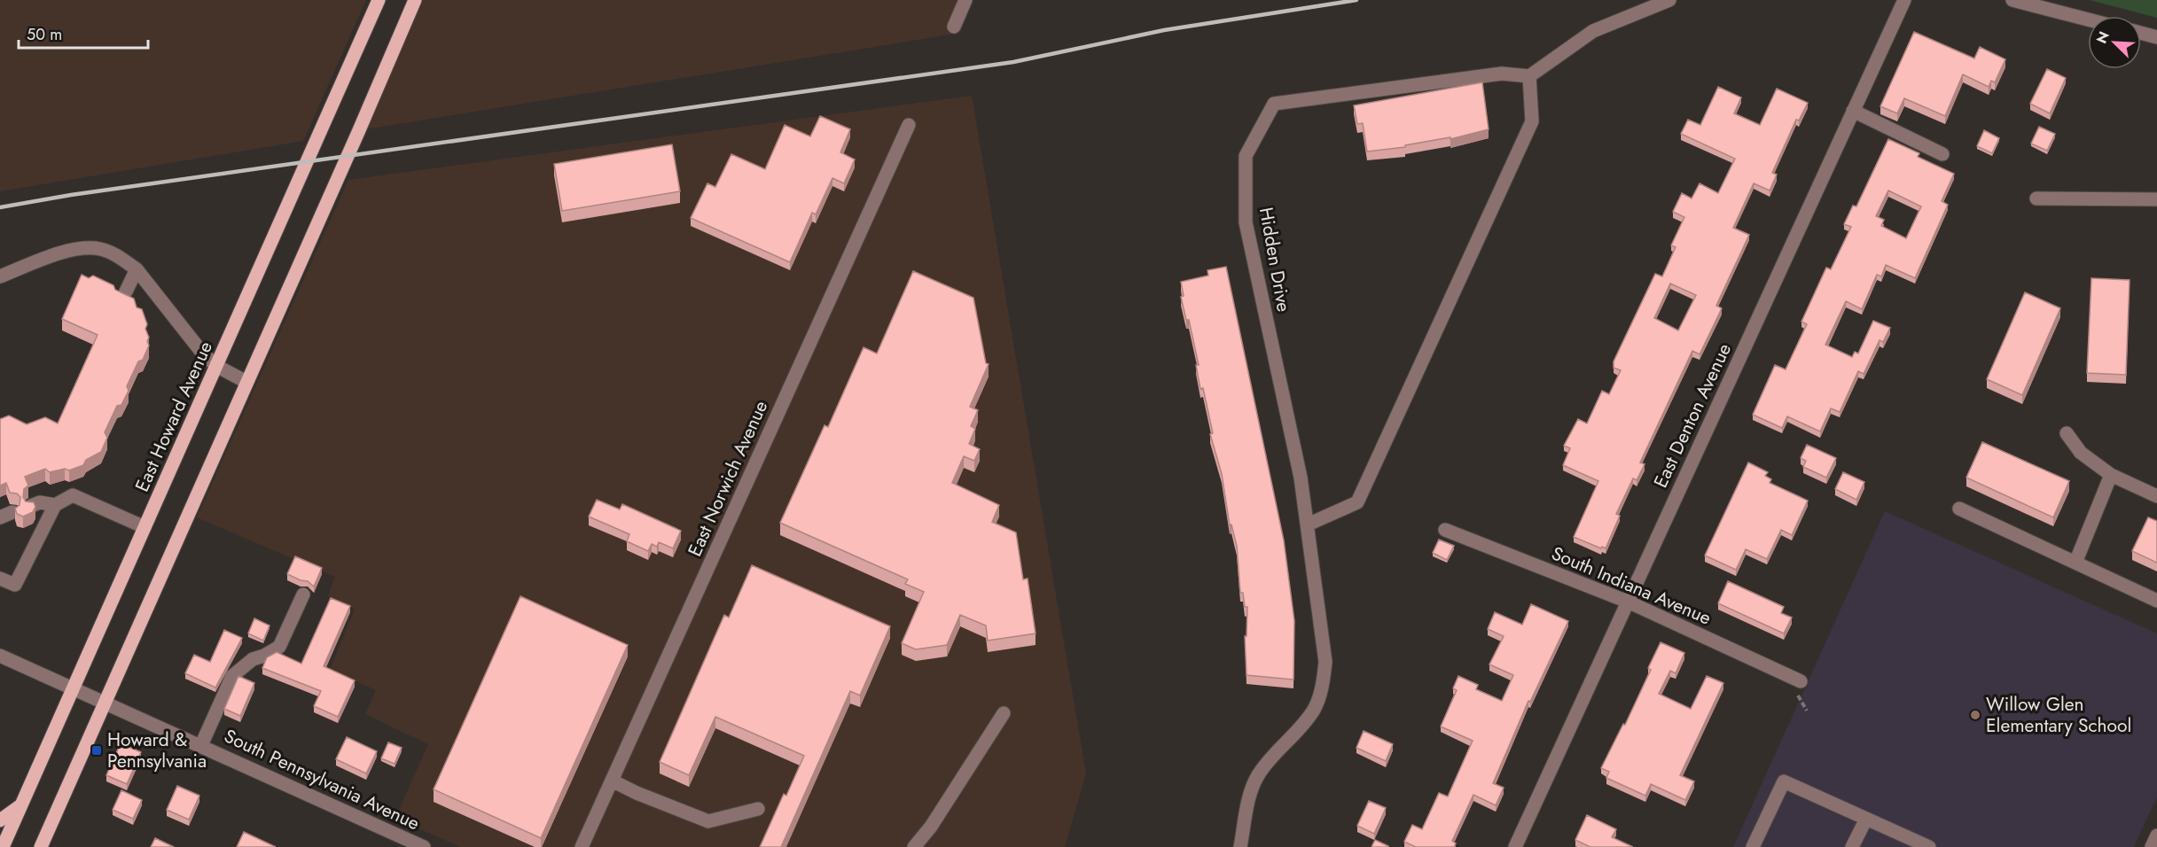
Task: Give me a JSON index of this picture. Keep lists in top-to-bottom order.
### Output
{
  "streets": {
    "main road": ["East Howard Avenue"],
    "street": [
      "Hidden Drive",
      "East Denton Avenue",
      "East Norwich Avenue",
      "South Indiana Avenue",
      "South Pennsylvania Avenue"
    ]
  },
  "crossings": [
    ["East Denton Avenue", "South Indiana Avenue"],
    ["East Howard Avenue", "South Pennsylvania Avenue"]
  ],
  "places": {
    "other": ["Willow Glen Elementary School"],
    "transit": ["Howard & Pennsylvania"]
  },
  "scale_bar": "50 m",
  "north": "top left"
}
